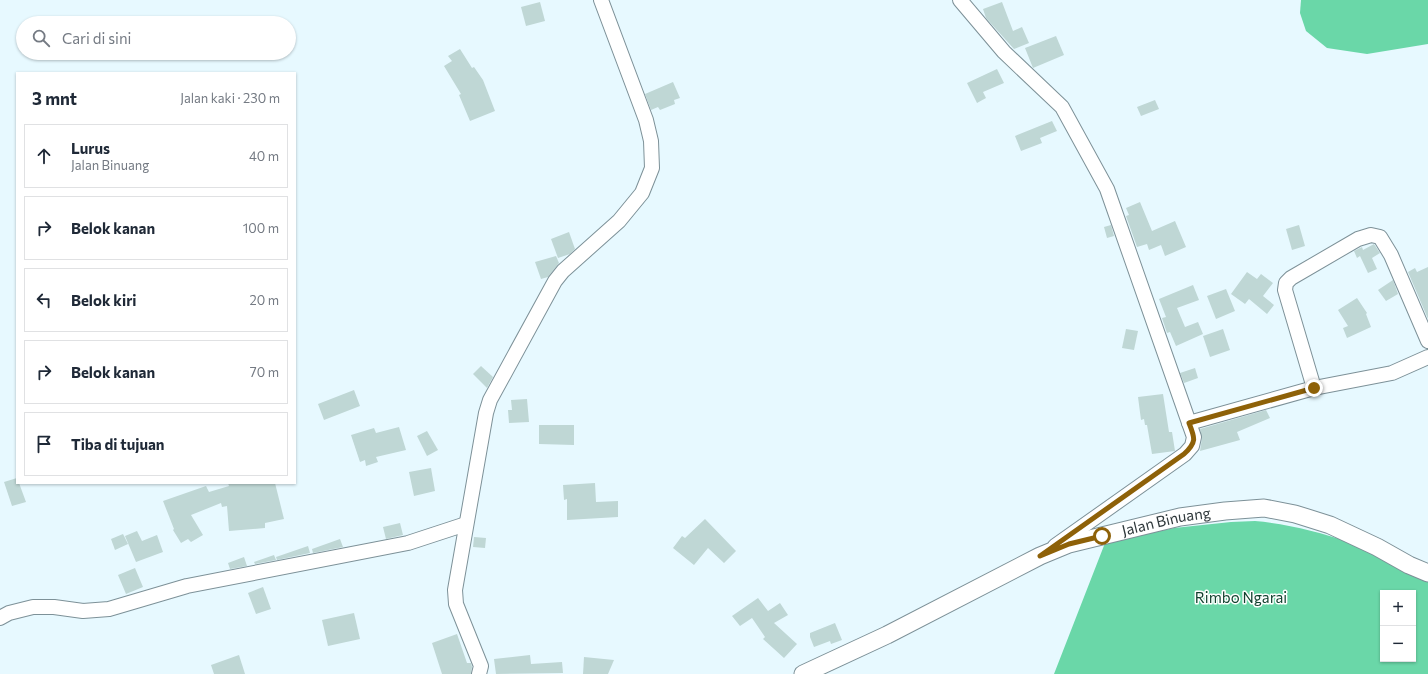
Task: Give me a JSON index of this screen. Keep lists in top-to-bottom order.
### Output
{
  "streets": {
    "main road": ["Jalan Binuang"]
  },
  "parks": ["Rimbo Ngarai"],
  "page": {
    "search": "Cari di sini",
    "heading": ["3 mnt", "Jalan kaki · 230 m"],
    "list": [
      ["Lurus", "Jalan Binuang", "40 m"],
      ["Belok kanan", "100 m"],
      ["Belok kiri", "20 m"],
      ["Belok kanan", "70 m"],
      "Tiba di tujuan"
    ],
    "map_buttons": ["+", "−"]
  }
}
